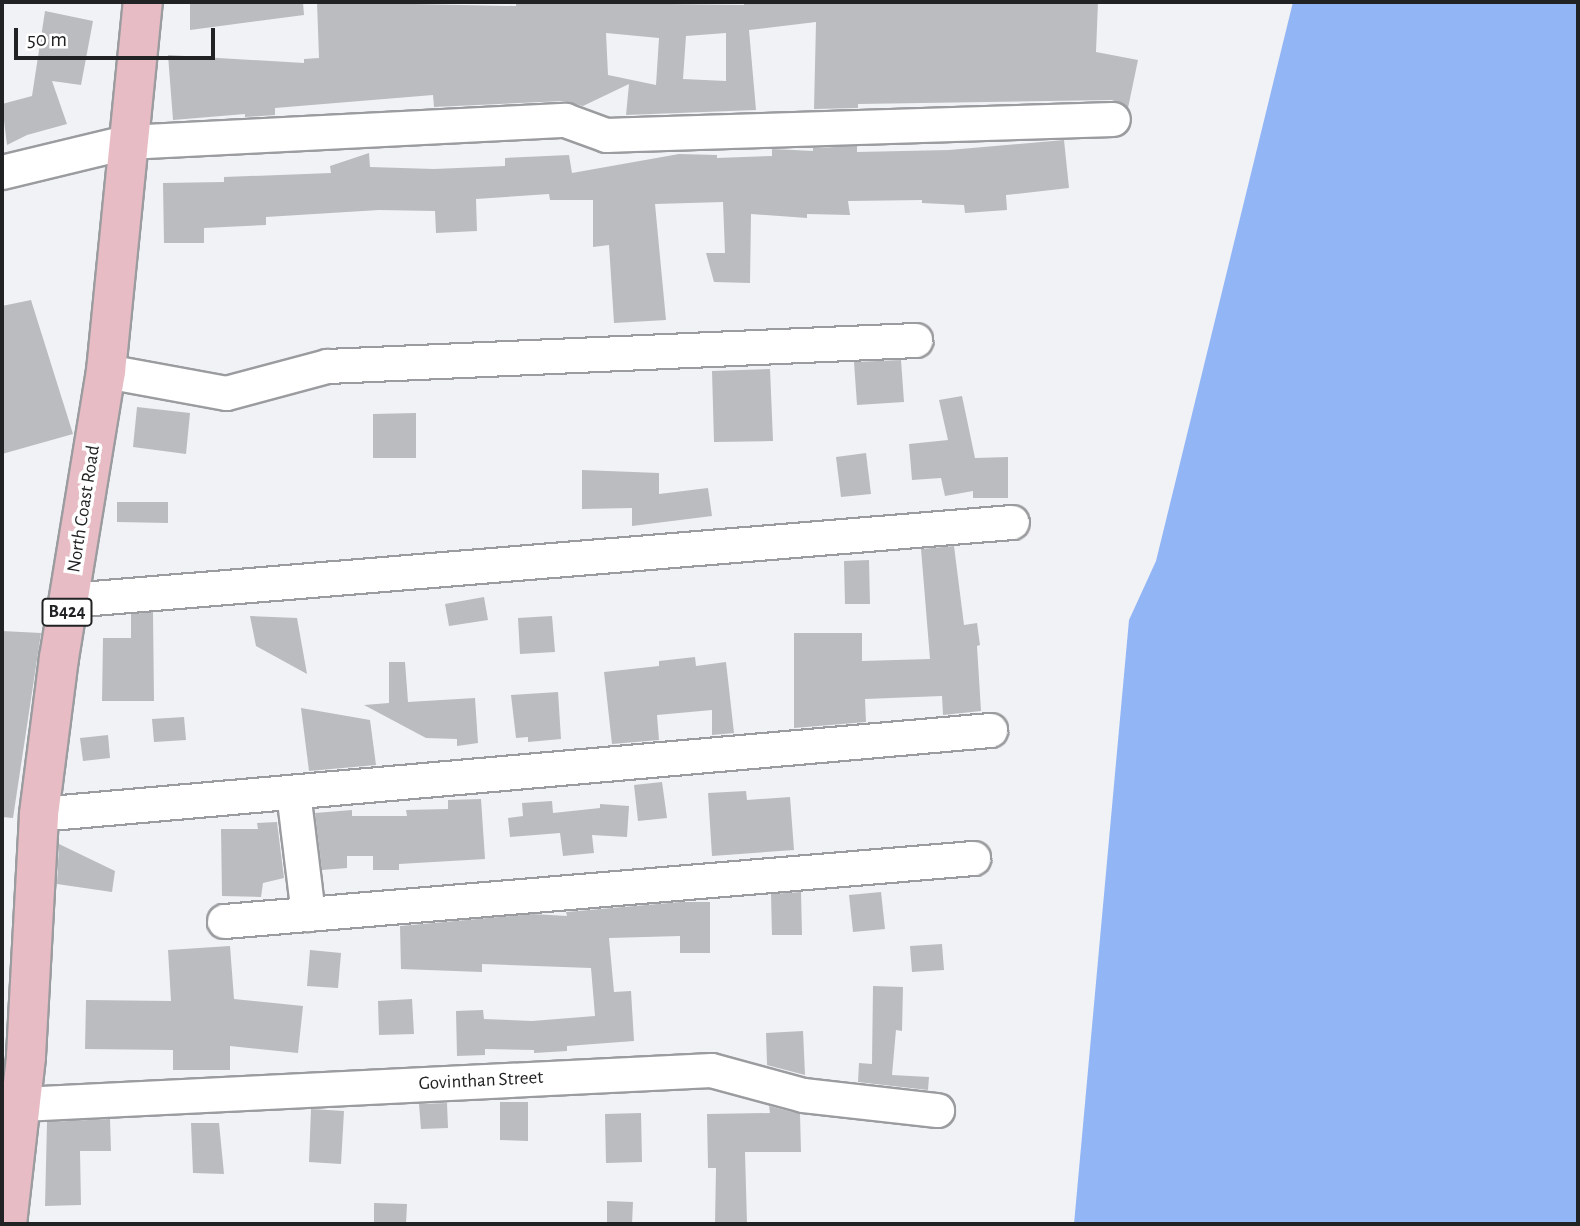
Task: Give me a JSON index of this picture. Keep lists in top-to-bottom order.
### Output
{
  "streets": {
    "main road": ["North Coast Road", "B424"],
    "street": ["Govinthan Street"]
  },
  "crossings": [
    ["North Coast Road", "Govinthan Street"]
  ],
  "scale_bar": "50 m"
}
